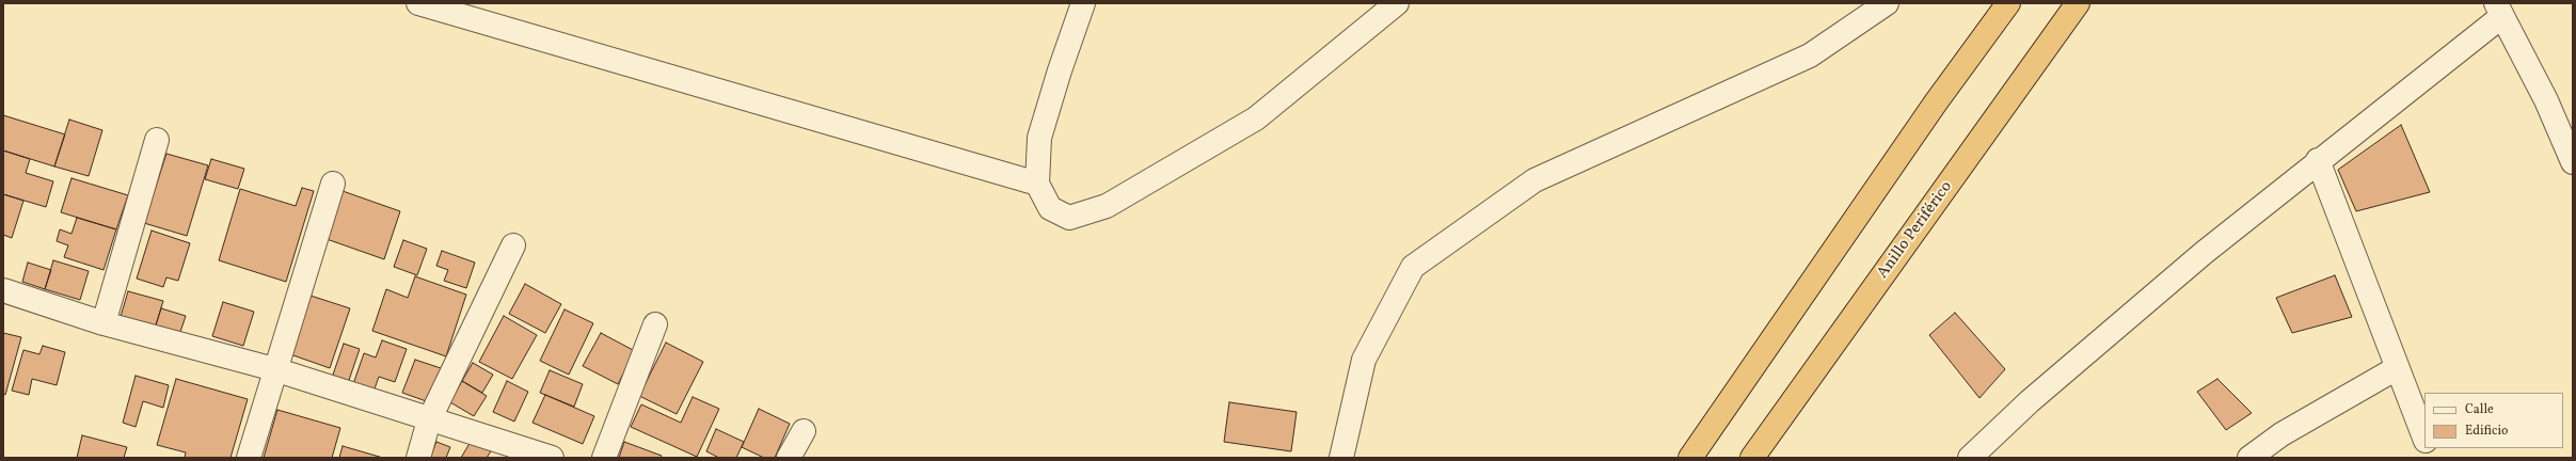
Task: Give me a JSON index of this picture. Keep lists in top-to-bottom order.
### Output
{
  "streets": {
    "highway": ["Anillo Periférico"]
  },
  "legend": ["Calle", "Edificio"]
}
